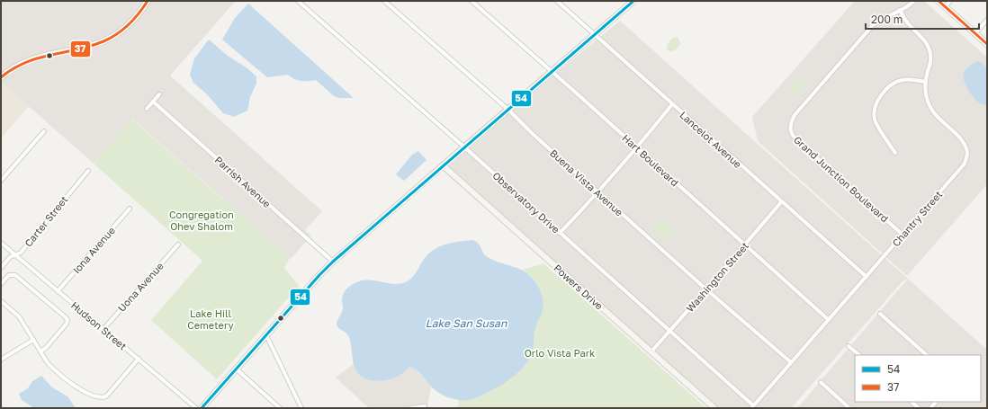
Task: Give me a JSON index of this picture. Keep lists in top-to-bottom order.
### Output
{
  "streets": {
    "main road": ["Powers Drive"],
    "street": [
      "Lancelot Avenue",
      "Hart Boulevard",
      "Grand Junction Boulevard",
      "Parrish Avenue",
      "Buena Vista Avenue",
      "Observatory Drive",
      "Chantry Street",
      "Carter Street",
      "Iona Avenue",
      "Washington Street",
      "Uona Avenue",
      "Hudson Street"
    ]
  },
  "crossings": [
    ["Lancelot Avenue", "Chantry Street"],
    ["Lancelot Avenue", "Washington Street"],
    ["Hart Boulevard", "Chantry Street"],
    ["Hart Boulevard", "Washington Street"],
    ["Grand Junction Boulevard", "Chantry Street"],
    ["Buena Vista Avenue", "Chantry Street"],
    ["Buena Vista Avenue", "Washington Street"],
    ["Observatory Drive", "Chantry Street"],
    ["Observatory Drive", "Washington Street"],
    ["Carter Street", "Hudson Street"],
    ["Iona Avenue", "Hudson Street"],
    ["Washington Street", "Powers Drive"],
    ["Uona Avenue", "Hudson Street"]
  ],
  "water": ["Lake San Susan"],
  "parks": ["Congregation Ohev Shalom", "Lake Hill Cemetery", "Orlo Vista Park"],
  "lines": ["transit line 54", "transit line 37"],
  "legend": ["54", "37"],
  "scale_bar": "200 m"
}
